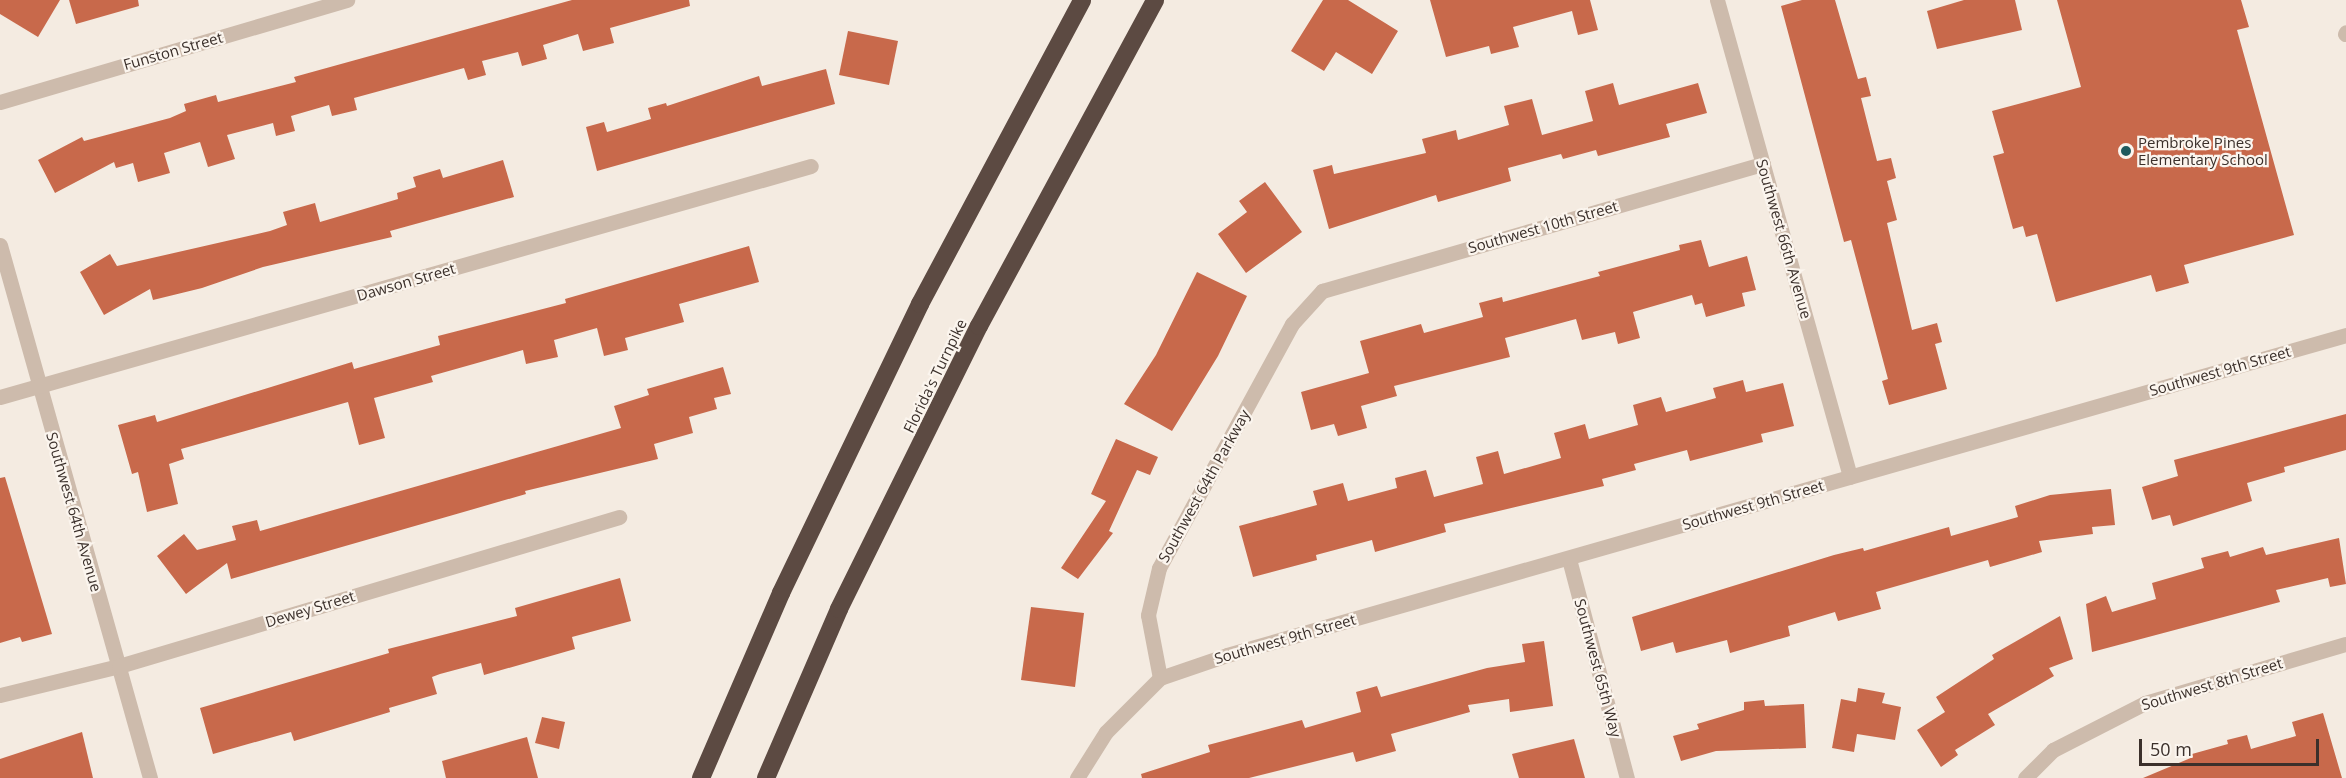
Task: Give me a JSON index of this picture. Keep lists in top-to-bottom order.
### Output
{
  "streets": {
    "highway": ["Florida's Turnpike"],
    "street": [
      "Funston Street",
      "Southwest 10th Street",
      "Southwest 66th Avenue",
      "Dawson Street",
      "Southwest 9th Street",
      "Southwest 64th Parkway",
      "Southwest 64th Avenue",
      "Dewey Street",
      "Southwest 65th Way",
      "Southwest 8th Street"
    ]
  },
  "crossings": [
    ["Southwest 10th Street", "Southwest 66th Avenue"],
    ["Southwest 10th Street", "Southwest 64th Parkway"],
    ["Southwest 66th Avenue", "Southwest 9th Street"],
    ["Dawson Street", "Southwest 64th Avenue"],
    ["Southwest 9th Street", "Southwest 64th Parkway"],
    ["Southwest 9th Street", "Southwest 65th Way"],
    ["Southwest 64th Avenue", "Dewey Street"]
  ],
  "places": ["Pembroke Pines Elementary School"],
  "scale_bar": "50 m"
}
